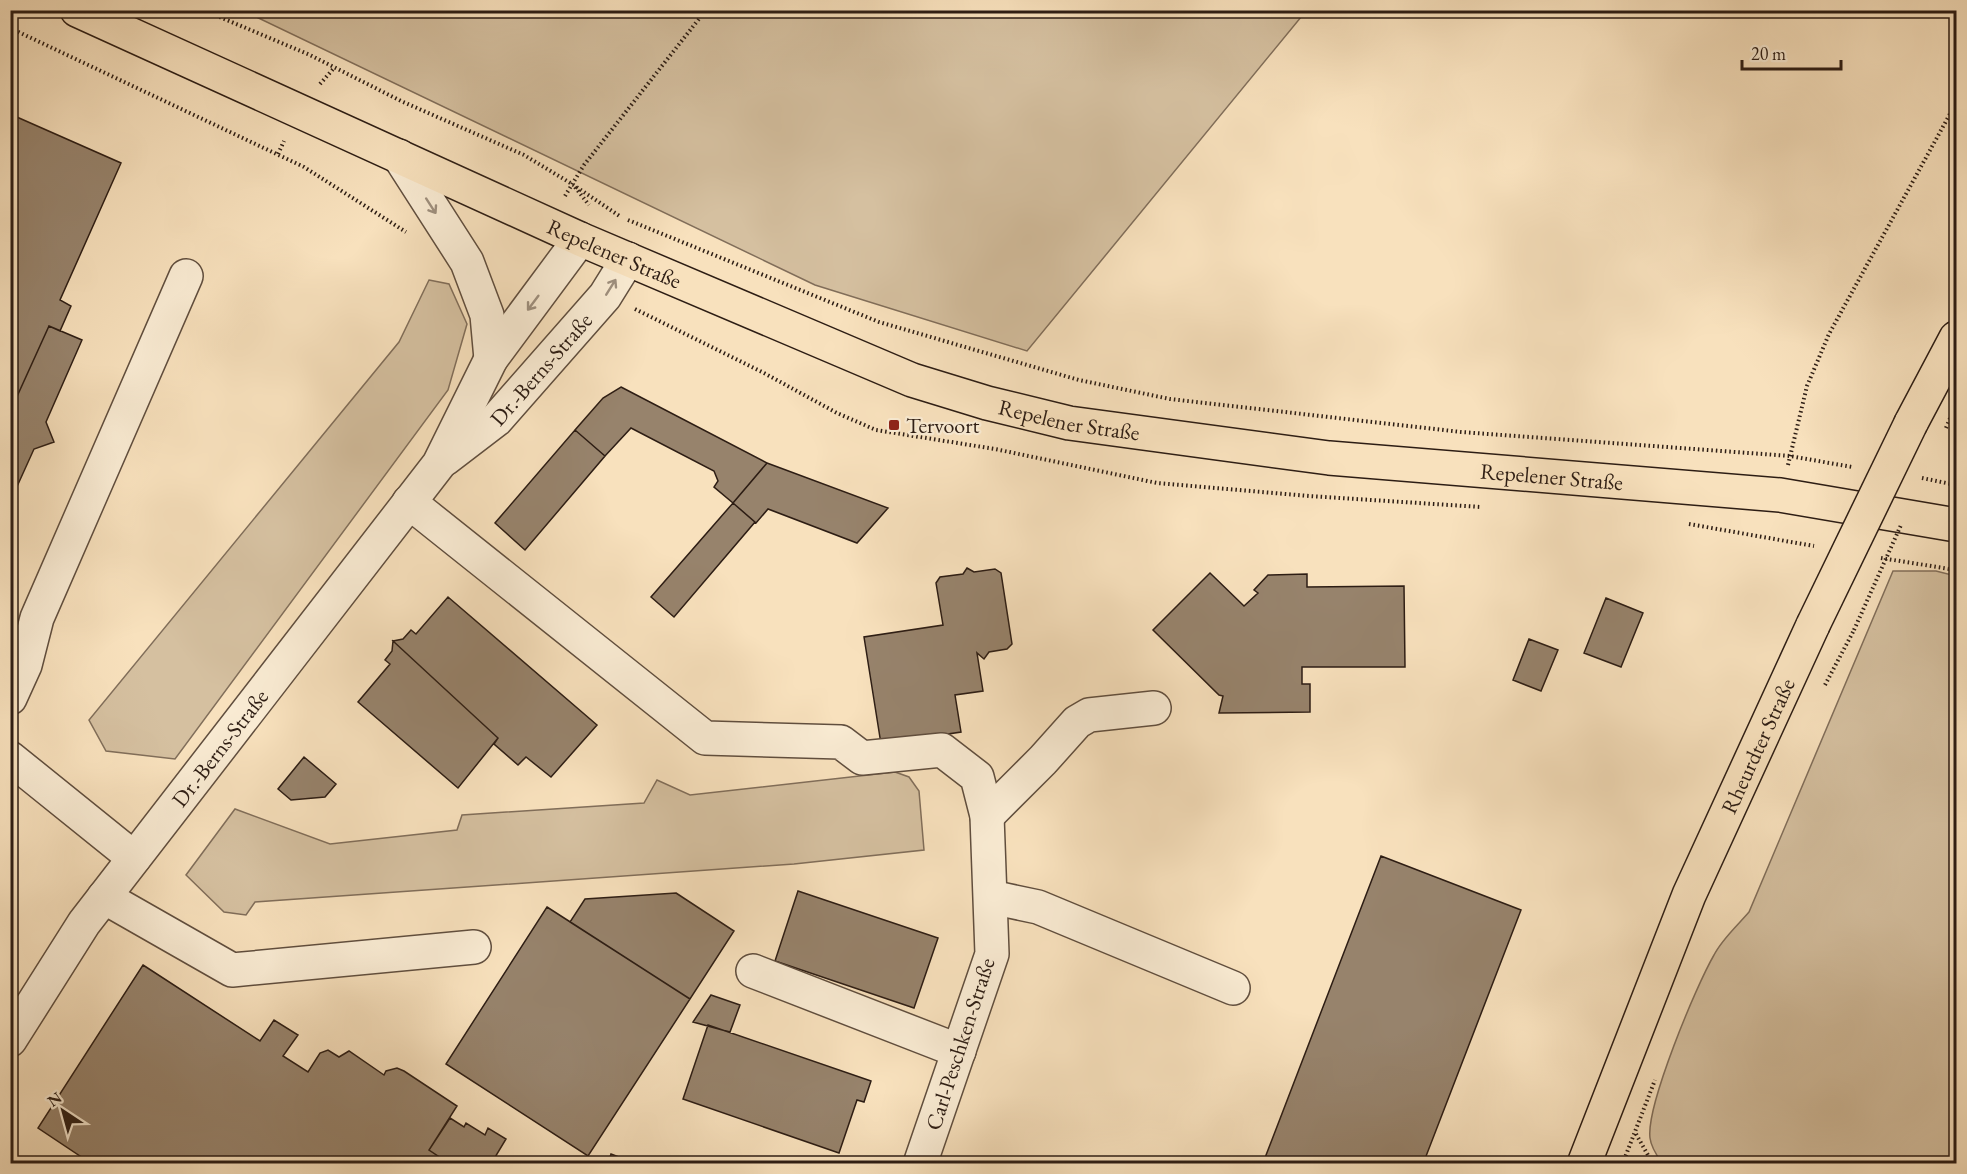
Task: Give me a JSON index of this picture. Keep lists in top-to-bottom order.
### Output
{
  "streets": {
    "main road": ["Repelener Straße", "Rheurdter Straße"],
    "street": ["Dr.-Berns-Straße", "Carl-Peschken-Straße"]
  },
  "crossings": [
    ["Repelener Straße", "Dr.-Berns-Straße"],
    ["Dr.-Berns-Straße", "Carl-Peschken-Straße"]
  ],
  "places": {
    "transit": ["Tervoort"]
  },
  "scale_bar": "20 m",
  "north": "top left"
}
